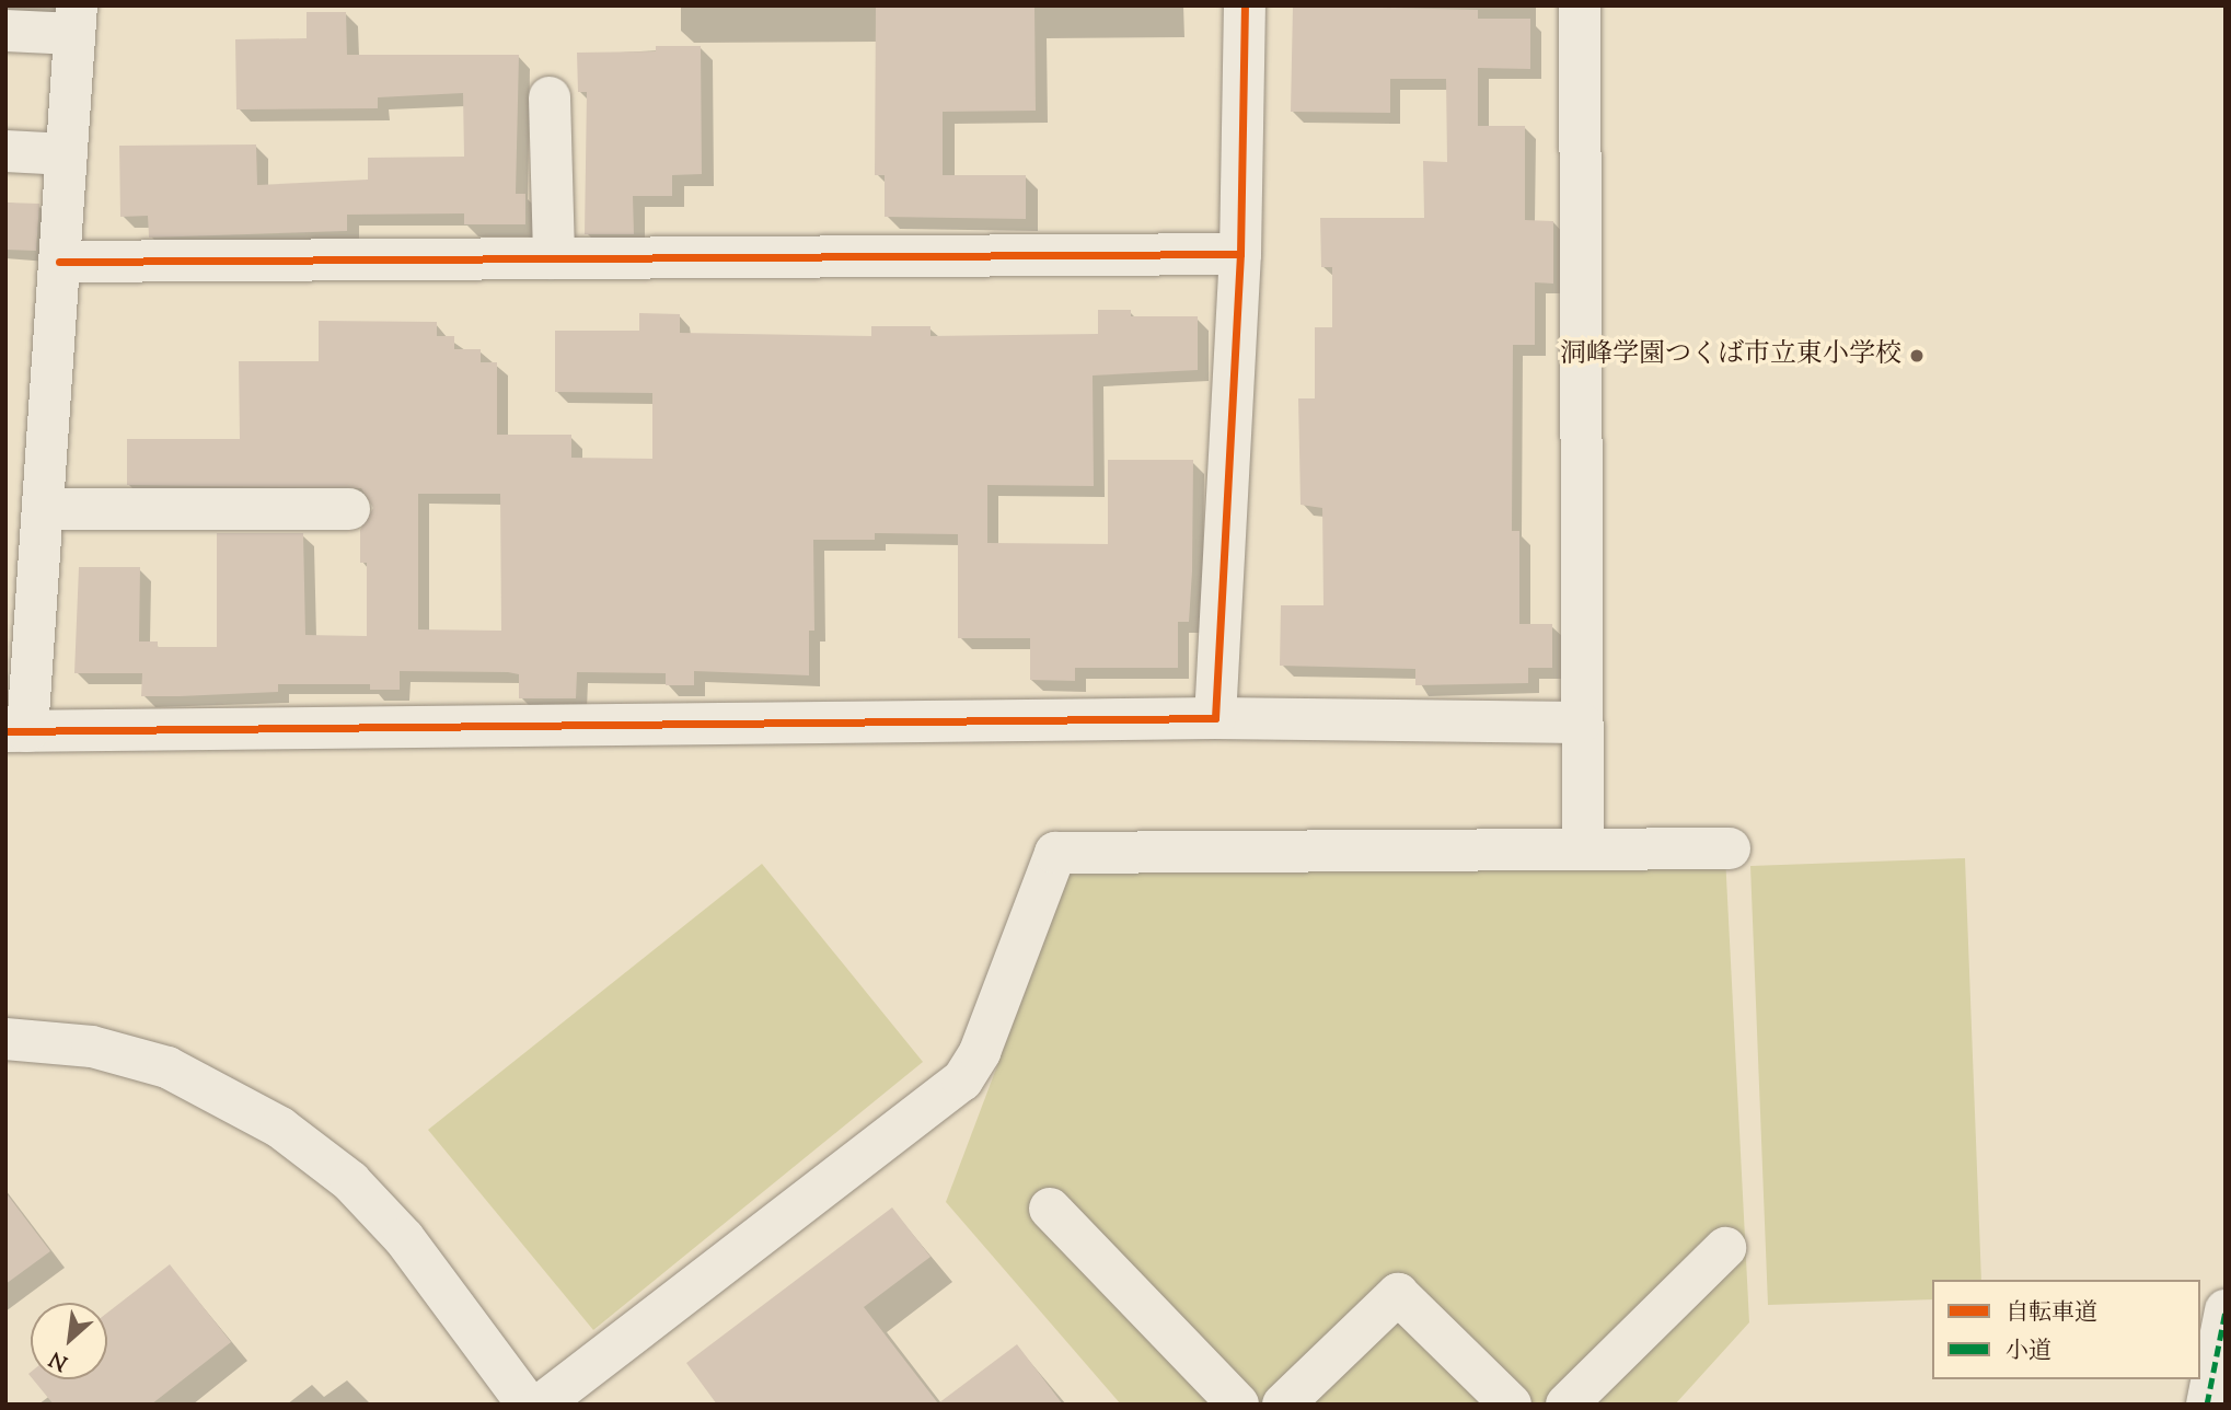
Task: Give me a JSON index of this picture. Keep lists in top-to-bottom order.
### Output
{
  "places": ["洞峰学園つくば市立東小学校"],
  "legend": ["自転車道", "小道"],
  "north": "bottom left"
}
